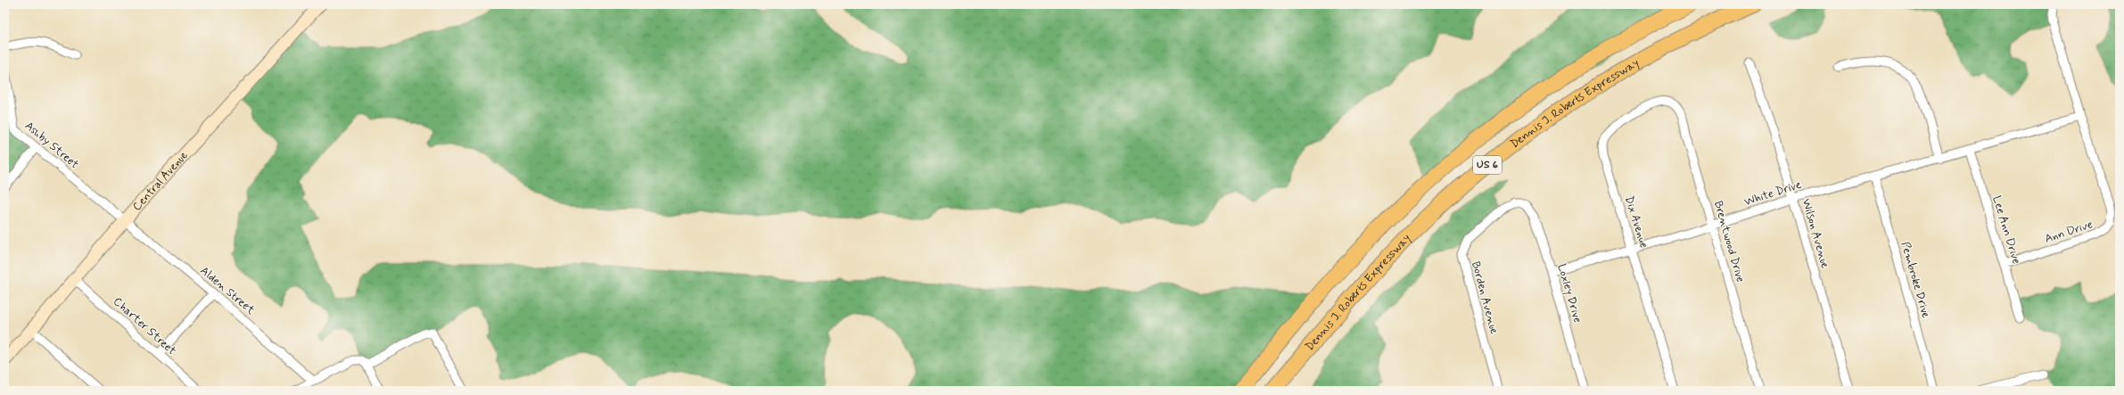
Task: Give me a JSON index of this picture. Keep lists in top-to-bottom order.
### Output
{
  "streets": {
    "highway": ["Dennis J. Roberts Expressway", "US 6"],
    "main road": ["Central Avenue"],
    "street": [
      "Ashby Street",
      "White Drive",
      "Dix Avenue",
      "Lee Ann Drive",
      "Ann Drive",
      "Wilson Avenue",
      "Brentwood Drive",
      "Pembroke Drive",
      "Alden Street",
      "Loxley Drive",
      "Borden Avenue",
      "Charter Street"
    ]
  },
  "crossings": [
    ["Ashby Street", "Central Avenue"],
    ["Ashby Street", "Alden Street"],
    ["Central Avenue", "Alden Street"],
    ["Central Avenue", "Charter Street"],
    ["White Drive", "Dix Avenue"],
    ["White Drive", "Lee Ann Drive"],
    ["White Drive", "Ann Drive"],
    ["White Drive", "Wilson Avenue"],
    ["White Drive", "Brentwood Drive"],
    ["White Drive", "Pembroke Drive"],
    ["White Drive", "Loxley Drive"],
    ["Dix Avenue", "Brentwood Drive"],
    ["Lee Ann Drive", "Ann Drive"],
    ["Loxley Drive", "Borden Avenue"]
  ]
}
